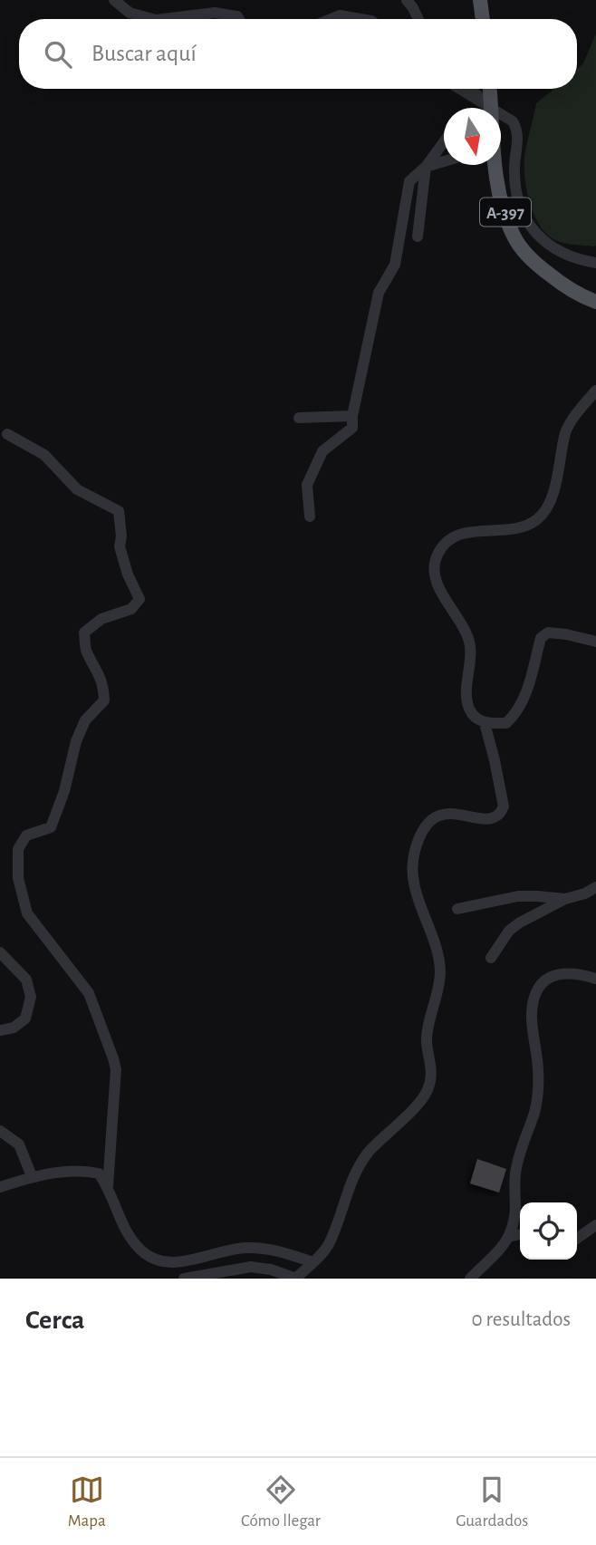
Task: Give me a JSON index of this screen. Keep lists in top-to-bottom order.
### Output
{
  "streets": {
    "main road": ["A-397"]
  },
  "north": "bottom",
  "page": {
    "search": "Buscar aquí",
    "heading": ["Cerca", "0 resultados"],
    "nav": ["Mapa", "Cómo llegar", "Guardados"]
  }
}
